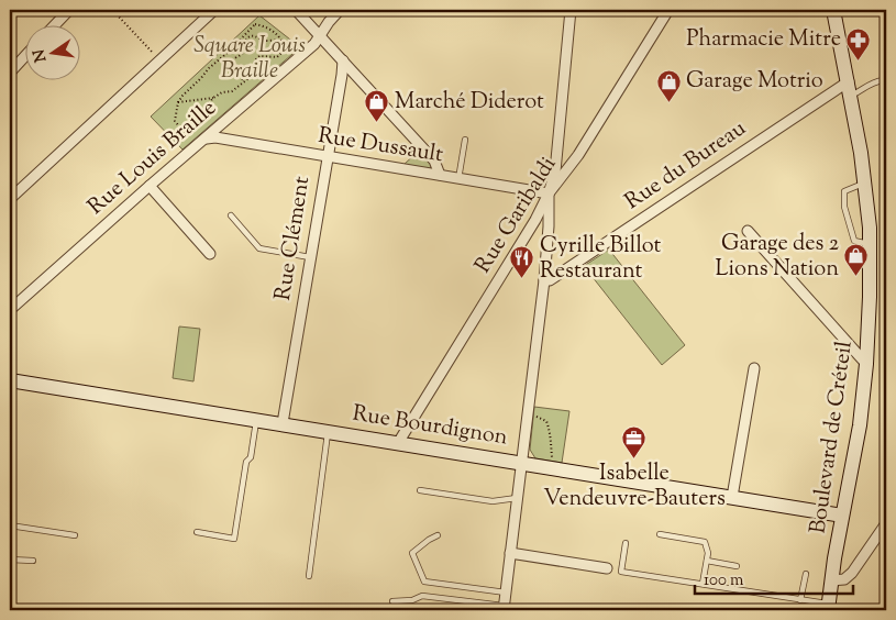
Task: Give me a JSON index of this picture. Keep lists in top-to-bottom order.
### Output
{
  "streets": {
    "street": [
      "Rue Dussault",
      "Rue Louis Braille",
      "Rue du Bureau",
      "Rue Garibaldi",
      "Rue Clément",
      "Rue Bourdignon",
      "Boulevard de Créteil"
    ]
  },
  "crossings": [
    ["Rue Dussault", "Rue Louis Braille"],
    ["Rue Dussault", "Rue Garibaldi"],
    ["Rue Dussault", "Rue Clément"],
    ["Rue du Bureau", "Boulevard de Créteil"],
    ["Rue Garibaldi", "Rue Bourdignon"],
    ["Rue Clément", "Rue Bourdignon"],
    ["Rue Bourdignon", "Boulevard de Créteil"]
  ],
  "parks": ["Square Louis Braille"],
  "places": {
    "pharmacy": ["Pharmacie Mitre"],
    "shop": ["Garage Motrio", "Marché Diderot", "Garage des 2 Lions Nation"],
    "restaurant": ["Cyrille Billot Restaurant"],
    "office": ["Isabelle Vendeuvre-Bauters"]
  },
  "scale_bar": "100 m",
  "north": "left"
}
